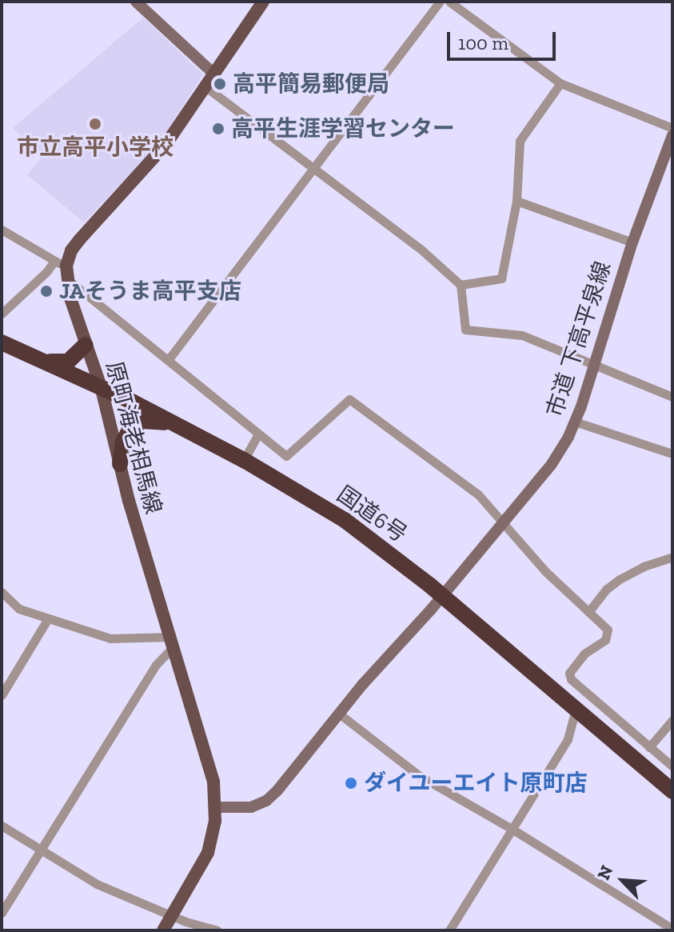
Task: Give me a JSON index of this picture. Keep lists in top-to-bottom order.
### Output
{
  "streets": {
    "highway": ["国道6号"],
    "main road": ["原町海老相馬線"],
    "street": ["市道 下高平泉線"]
  },
  "crossings": [
    ["市道 下高平泉線", "原町海老相馬線"],
    ["市道 下高平泉線", "国道6号"],
    ["原町海老相馬線", "国道6号"]
  ],
  "places": [
    "高平簡易郵便局",
    "市立高平小学校",
    "高平生涯学習センター",
    "JAそうま高平支店",
    "ダイユーエイト原町店"
  ],
  "scale_bar": "100 m",
  "north": "top left"
}
